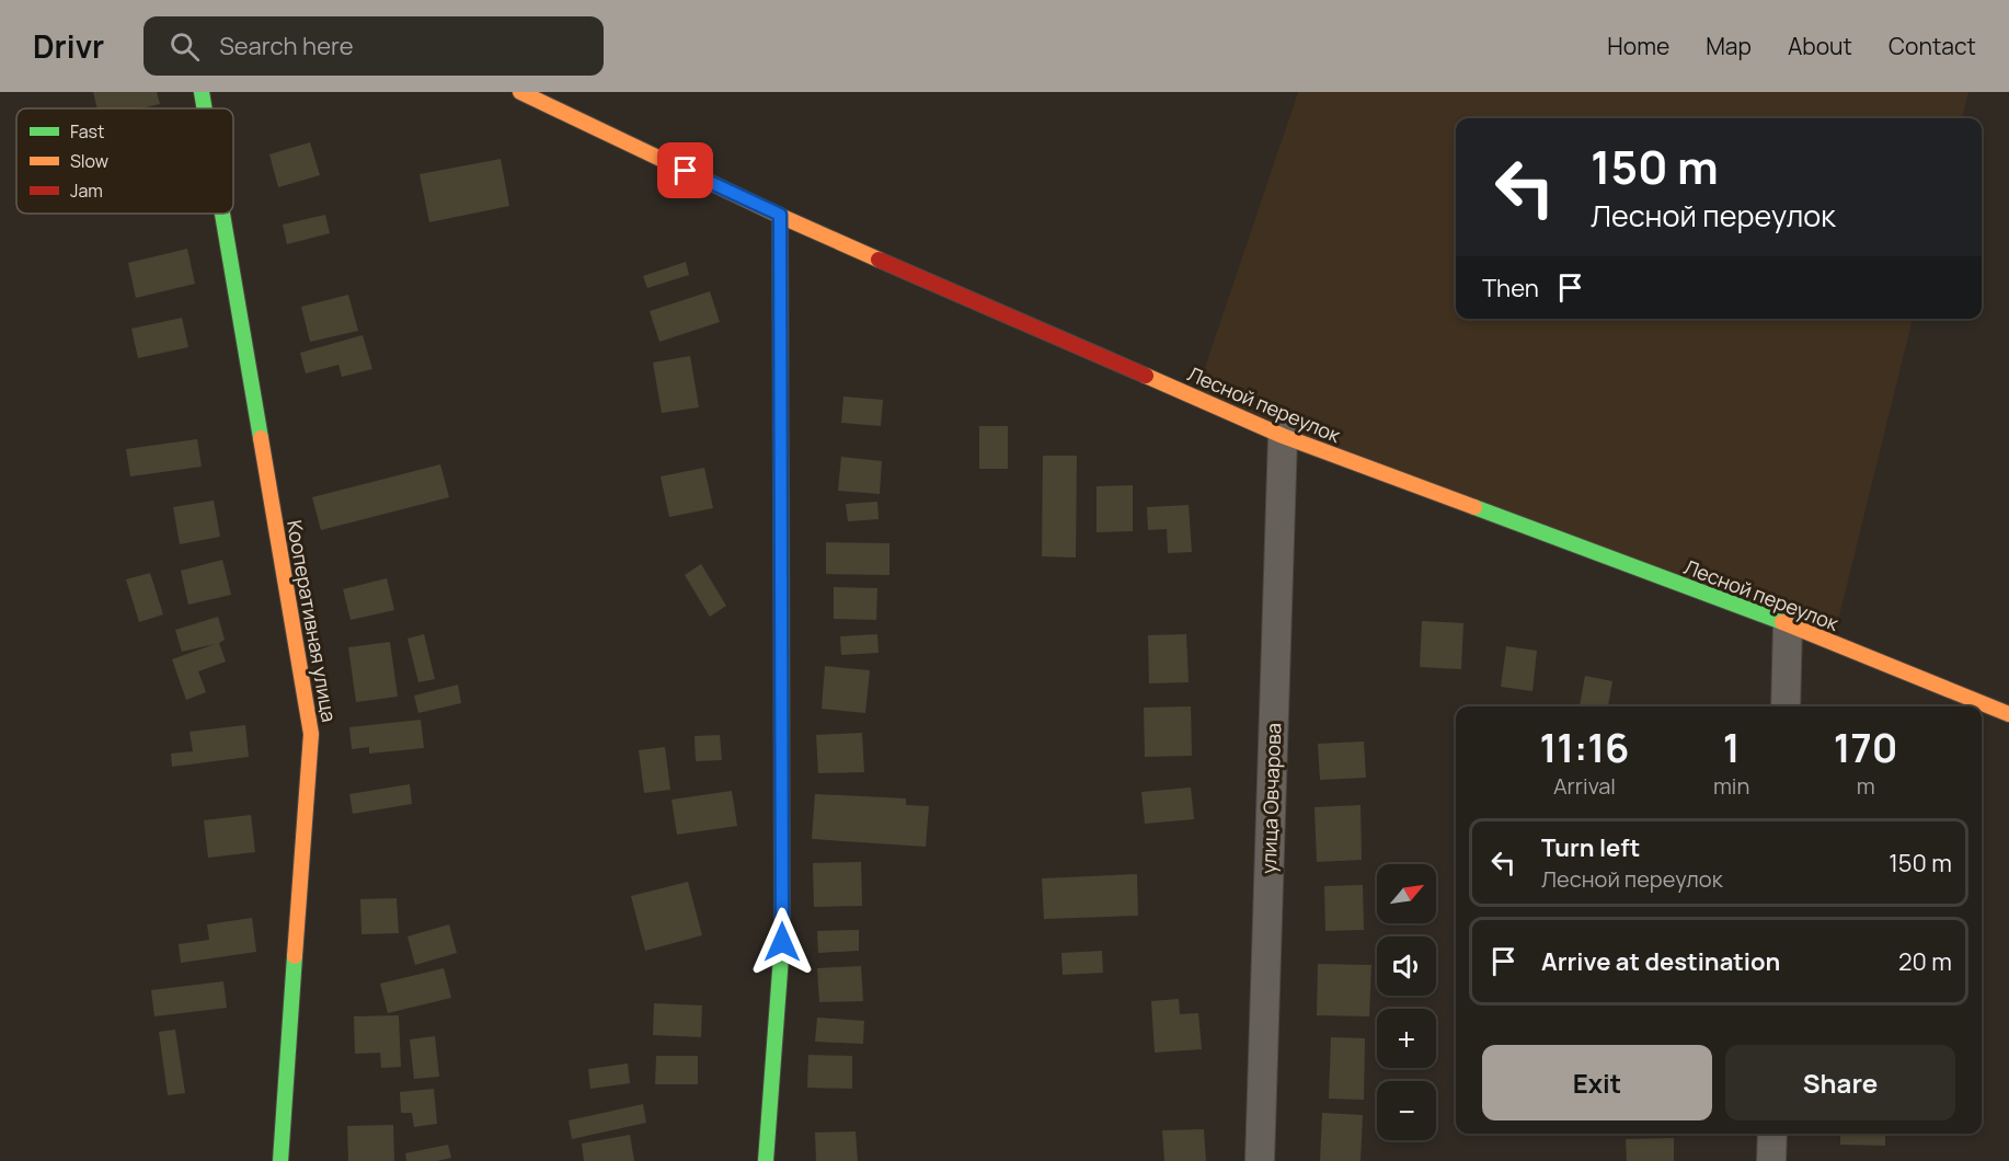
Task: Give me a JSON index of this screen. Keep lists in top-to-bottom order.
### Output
{
  "streets": {
    "street": ["Лесной переулок", "Кооперативная улица", "улица Овчарова"]
  },
  "crossings": [
    ["Лесной переулок", "улица Овчарова"]
  ],
  "legend": ["Fast", "Slow", "Jam"],
  "north": "top right",
  "page": {
    "header": "Drivr",
    "search": "Search here",
    "nav": [
      "Home",
      "Map",
      "About",
      "Contact"
    ],
    "turn": ["150 m", "Лесной переулок"],
    "then": "Then",
    "eta": [
      "11:16",
      "Arrival",
      "1",
      "min",
      "170",
      "m"
    ],
    "list": [
      {
        "name": "Turn left",
        "note": "Лесной переулок",
        "value": "150 m"
      },
      {
        "name": "Arrive at destination",
        "value": "20 m"
      }
    ],
    "map_buttons": ["+", "−"],
    "buttons": ["Exit", "Share"]
  }
}
